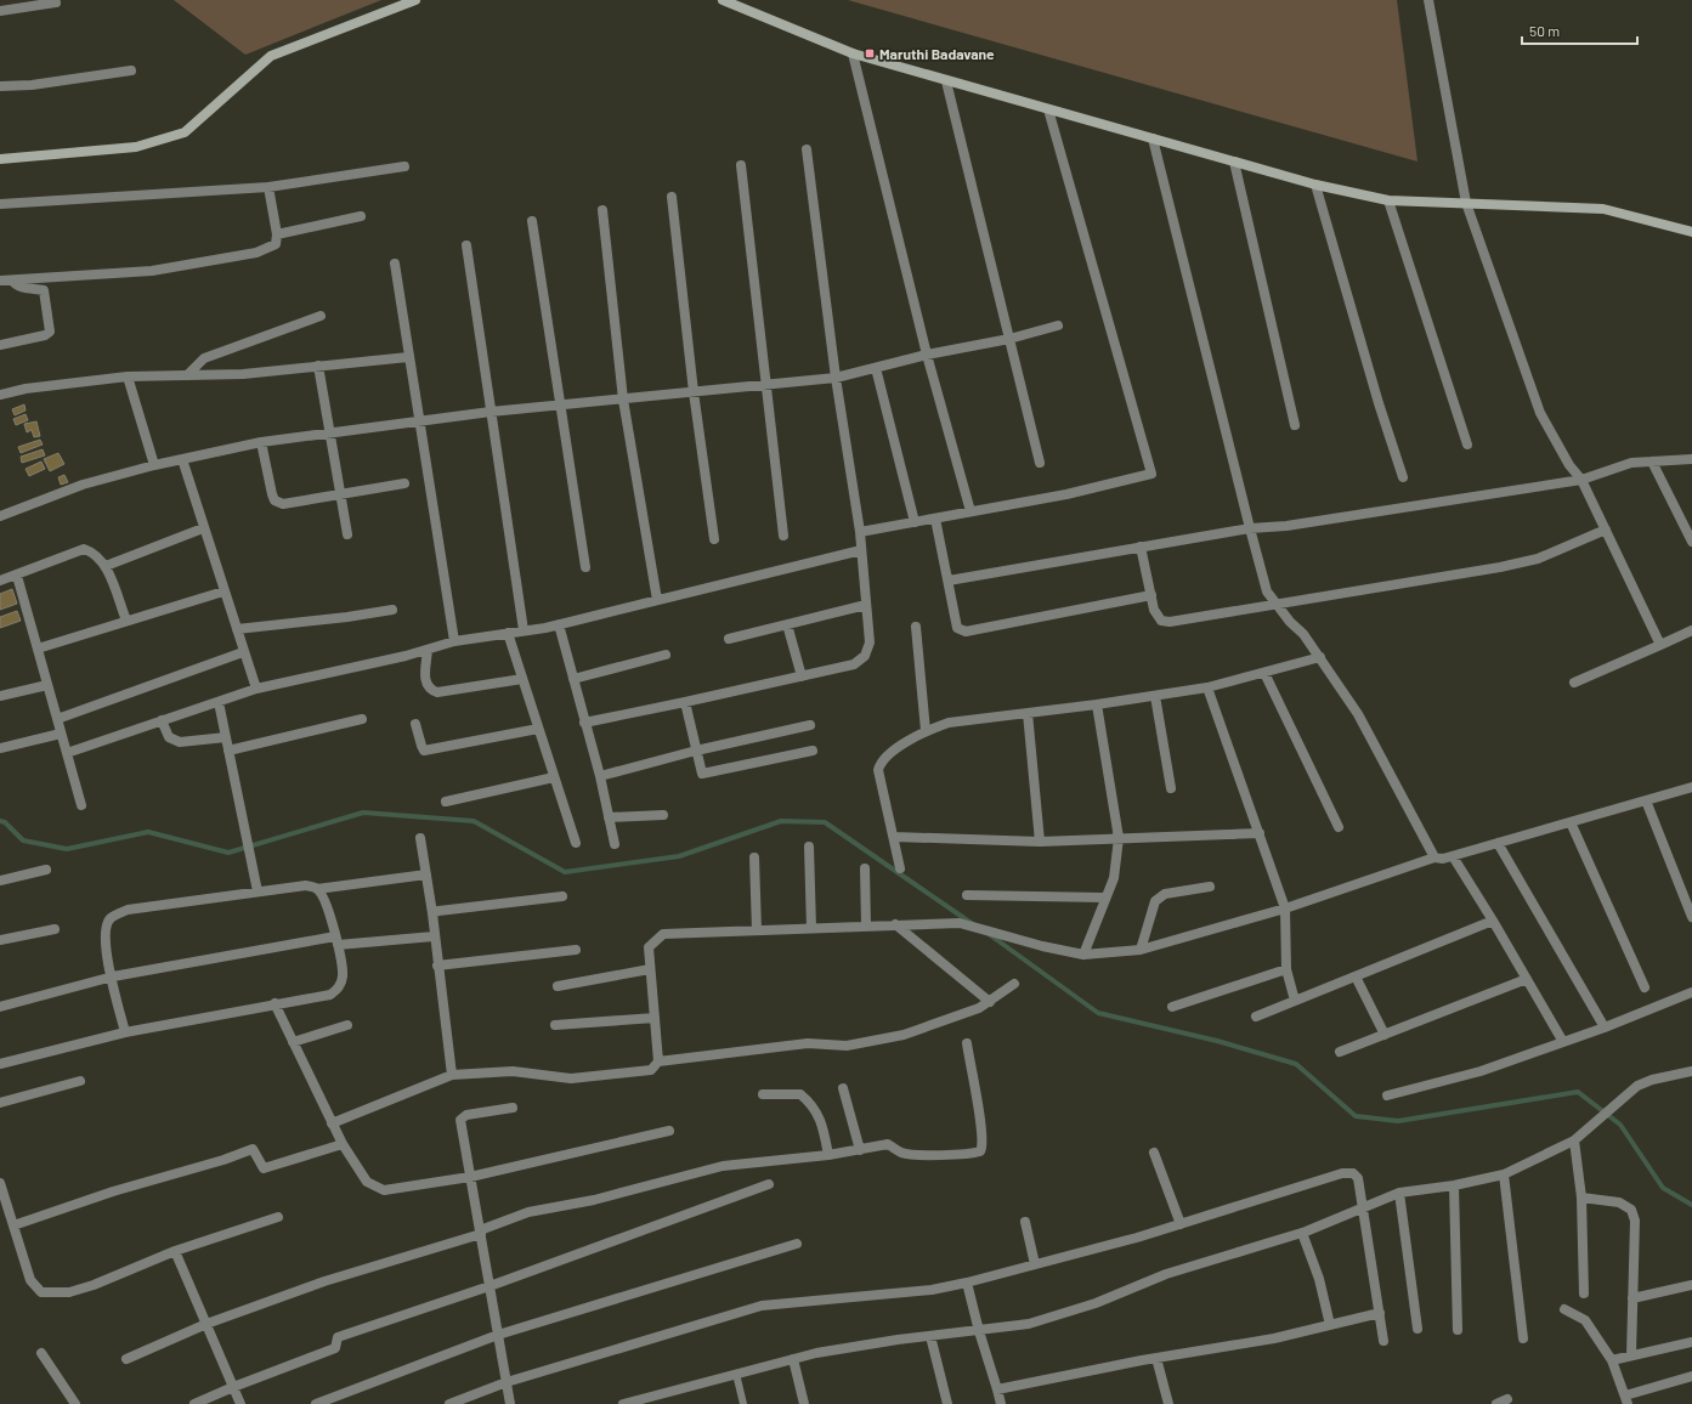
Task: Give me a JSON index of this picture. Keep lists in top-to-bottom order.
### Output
{
  "places": {
    "transit": ["Maruthi Badavane"]
  },
  "scale_bar": "50 m"
}
